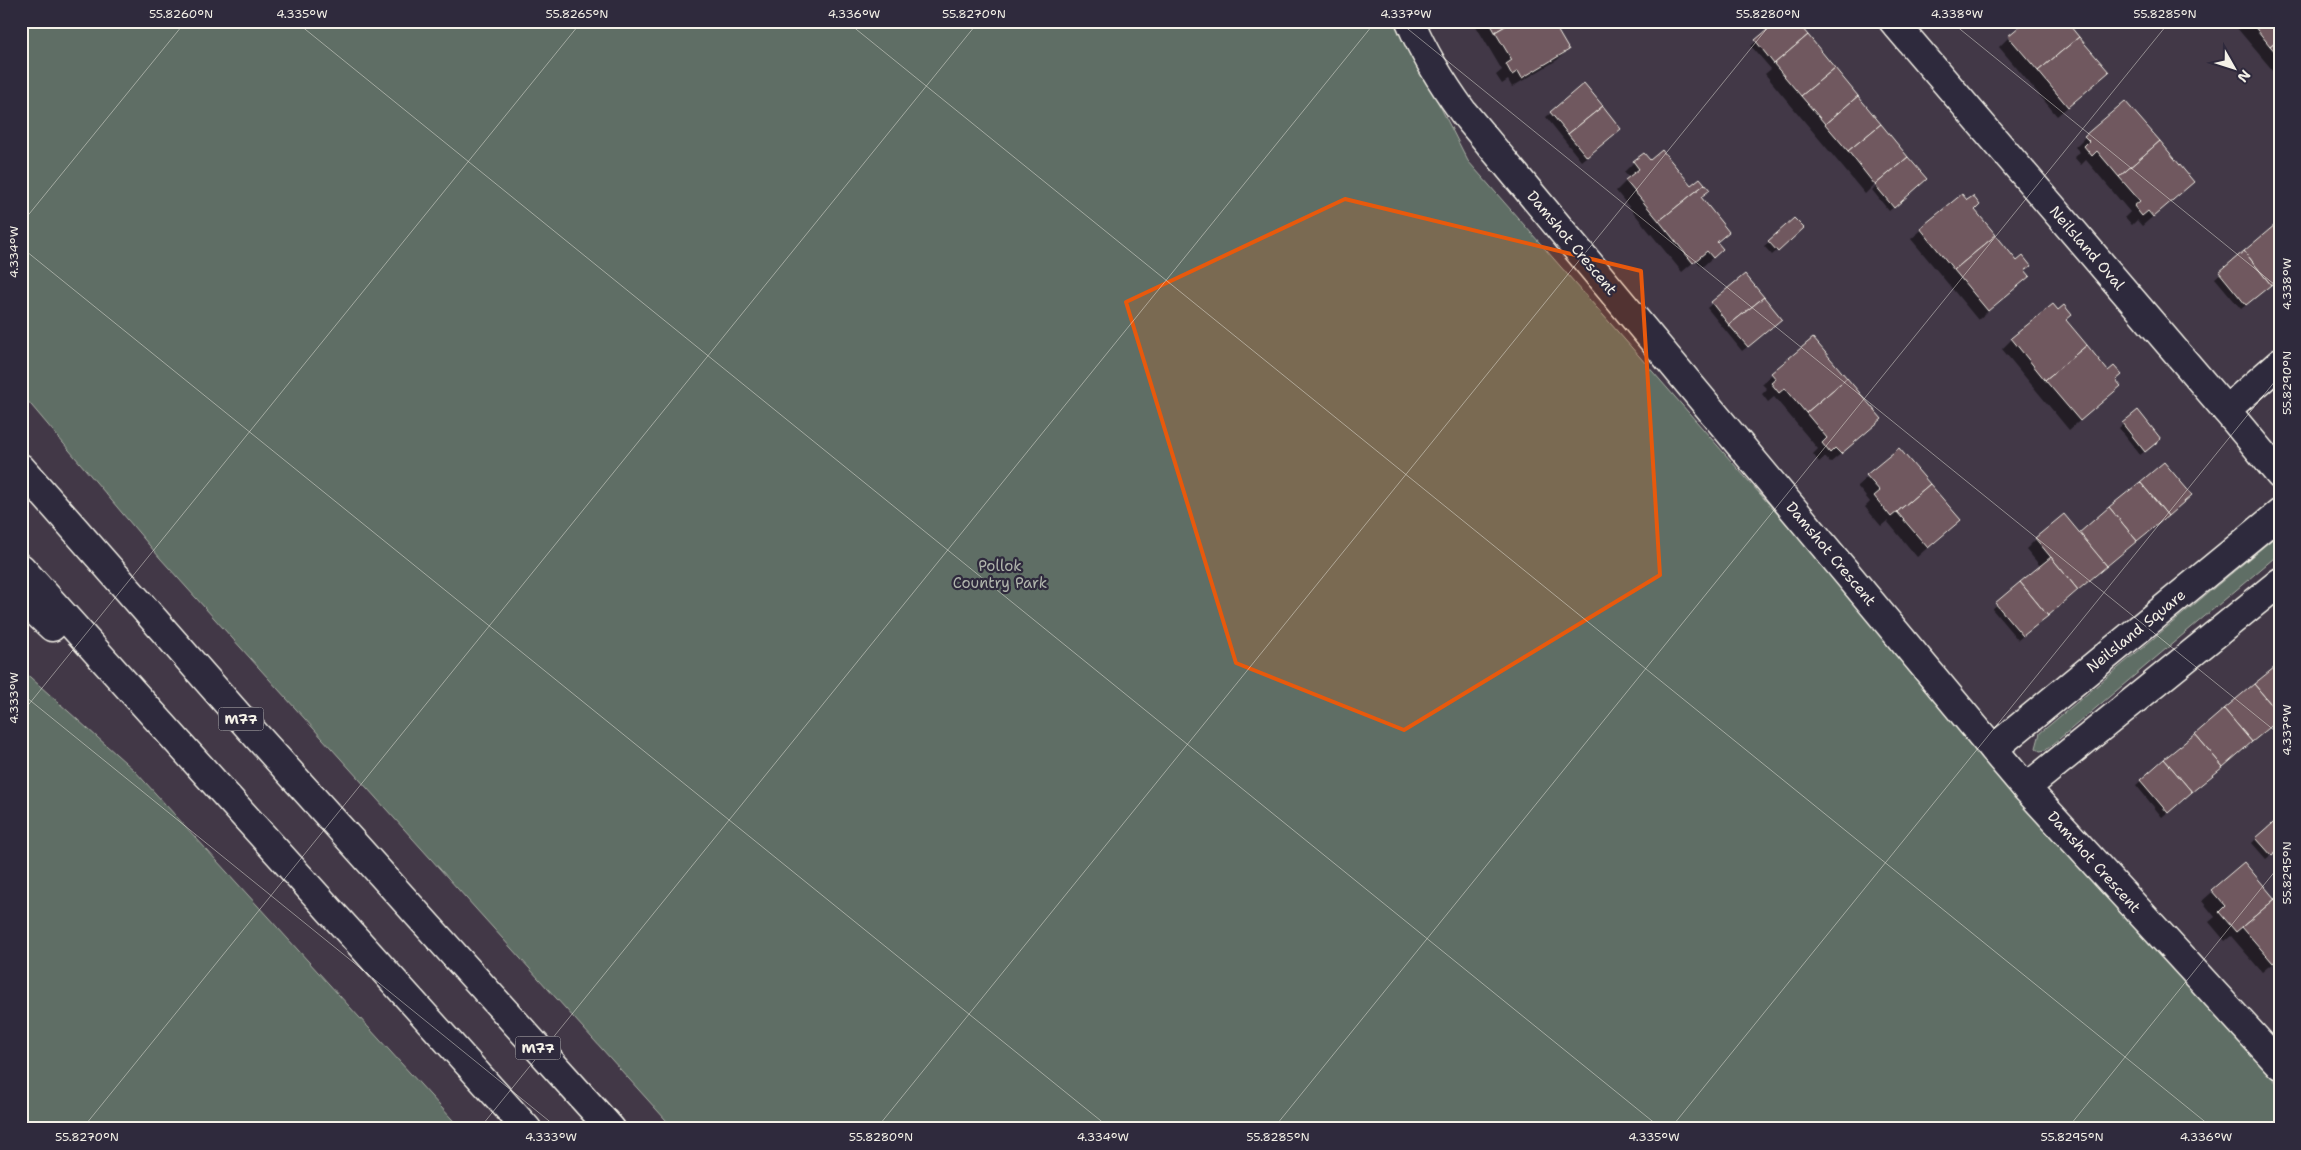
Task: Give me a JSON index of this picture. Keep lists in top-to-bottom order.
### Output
{
  "streets": {
    "main road": [
      "Damshot Crescent",
      "Neilsland Oval",
      "Neilsland Square",
      "M77"
    ]
  },
  "crossings": [
    ["Damshot Crescent", "Neilsland Square"]
  ],
  "parks": ["Pollok Country Park"],
  "north": "bottom right",
  "coordinates": [
    "55.8260°N",
    "4.335°W",
    "55.8265°N",
    "4.336°W",
    "55.8270°N",
    "4.337°W",
    "55.8280°N",
    "4.338°W",
    "55.8285°N",
    "4.334°W",
    "55.8290°N",
    "4.333°W",
    "55.8295°N"
  ]
}
